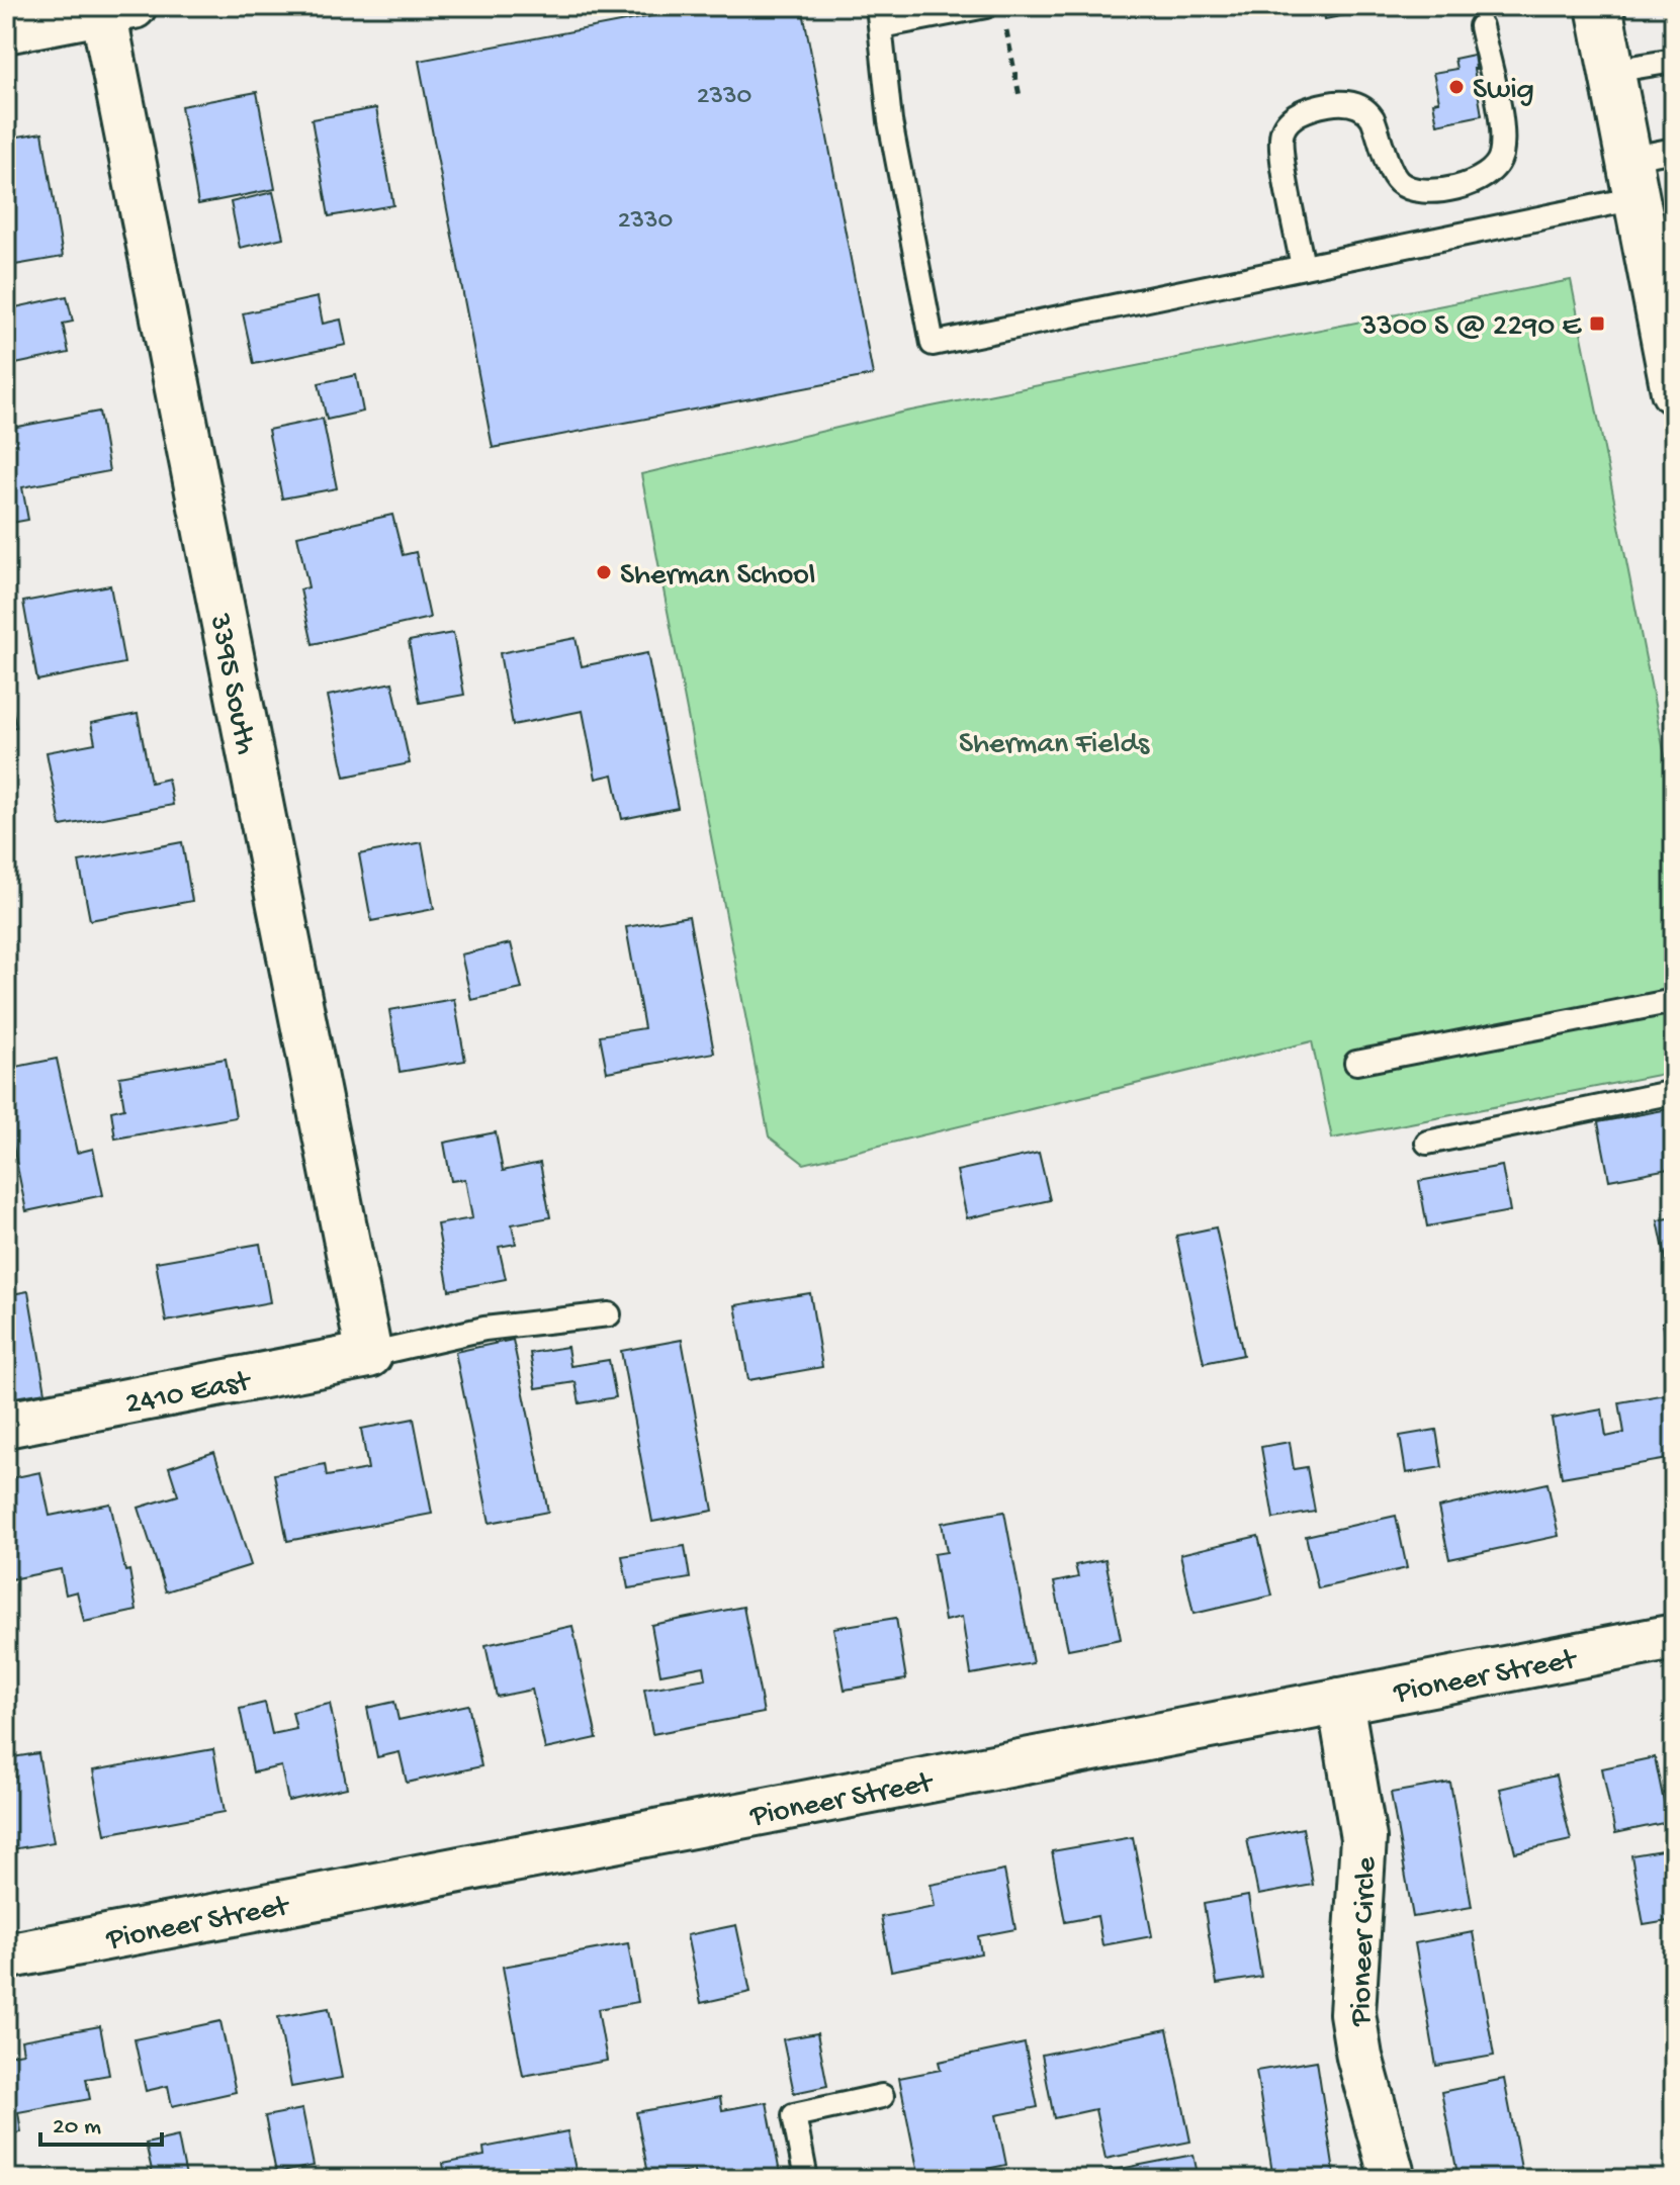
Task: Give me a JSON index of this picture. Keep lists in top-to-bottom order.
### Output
{
  "streets": {
    "street": [
      "3395 South",
      "2410 East",
      "Pioneer Street",
      "Pioneer Circle"
    ]
  },
  "crossings": [
    ["3395 South", "2410 East"],
    ["Pioneer Street", "Pioneer Circle"]
  ],
  "parks": ["Sherman Fields"],
  "places": {
    "other": ["Swig", "Sherman School"],
    "transit": ["3300 S @ 2290 E"]
  },
  "house_numbers": ["2330", "2330"],
  "scale_bar": "20 m"
}
